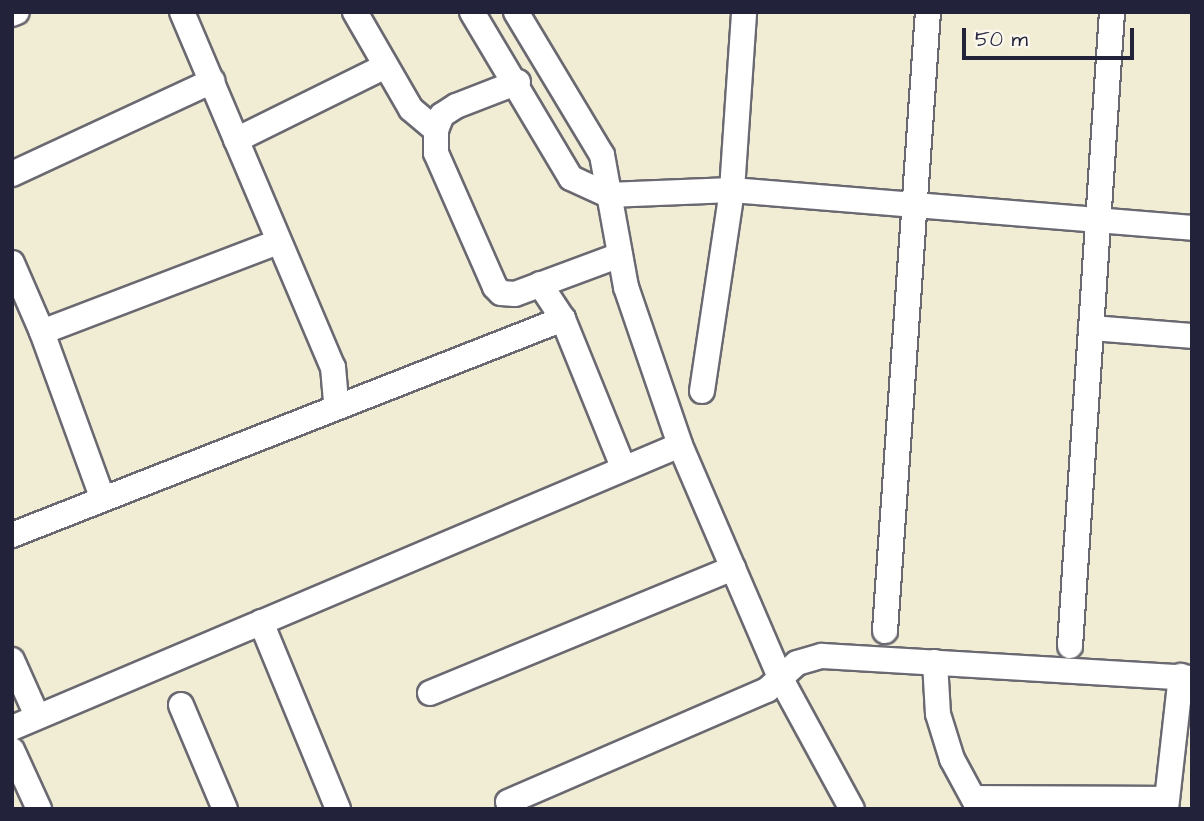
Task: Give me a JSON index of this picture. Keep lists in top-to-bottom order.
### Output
{
  "scale_bar": "50 m"
}
